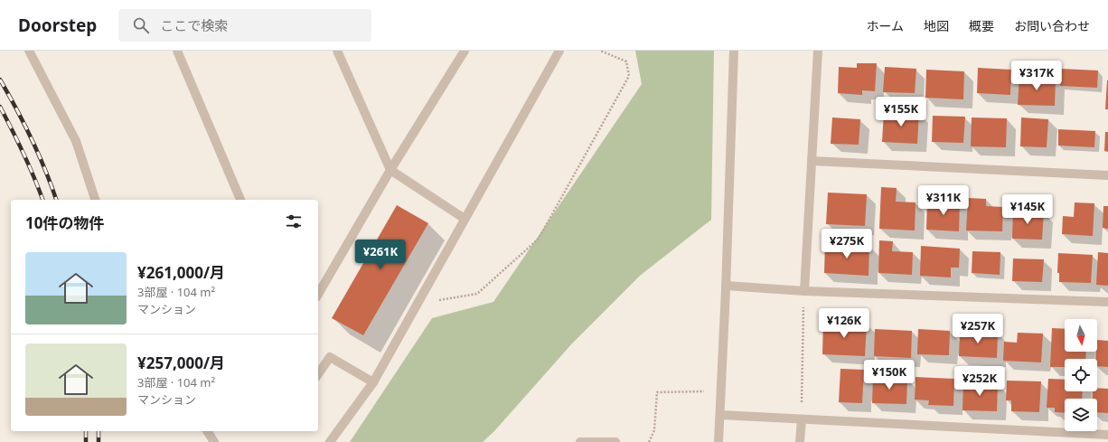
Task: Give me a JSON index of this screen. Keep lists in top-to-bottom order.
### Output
{
  "north": "bottom",
  "page": {
    "header": "Doorstep",
    "search": "ここで検索",
    "nav": [
      "ホーム",
      "地図",
      "概要",
      "お問い合わせ"
    ],
    "price": [
      "¥317K",
      "¥155K",
      "¥311K",
      "¥145K",
      "¥275K",
      "¥261K",
      "¥126K",
      "¥257K",
      "¥150K",
      "¥252K"
    ],
    "heading": "10件の物件",
    "list": [
      {
        "name": "¥261,000/月",
        "note": "3部屋 · 104 m² · マンション"
      },
      {
        "name": "¥257,000/月",
        "note": "3部屋 · 104 m² · マンション"
      }
    ]
  }
}
